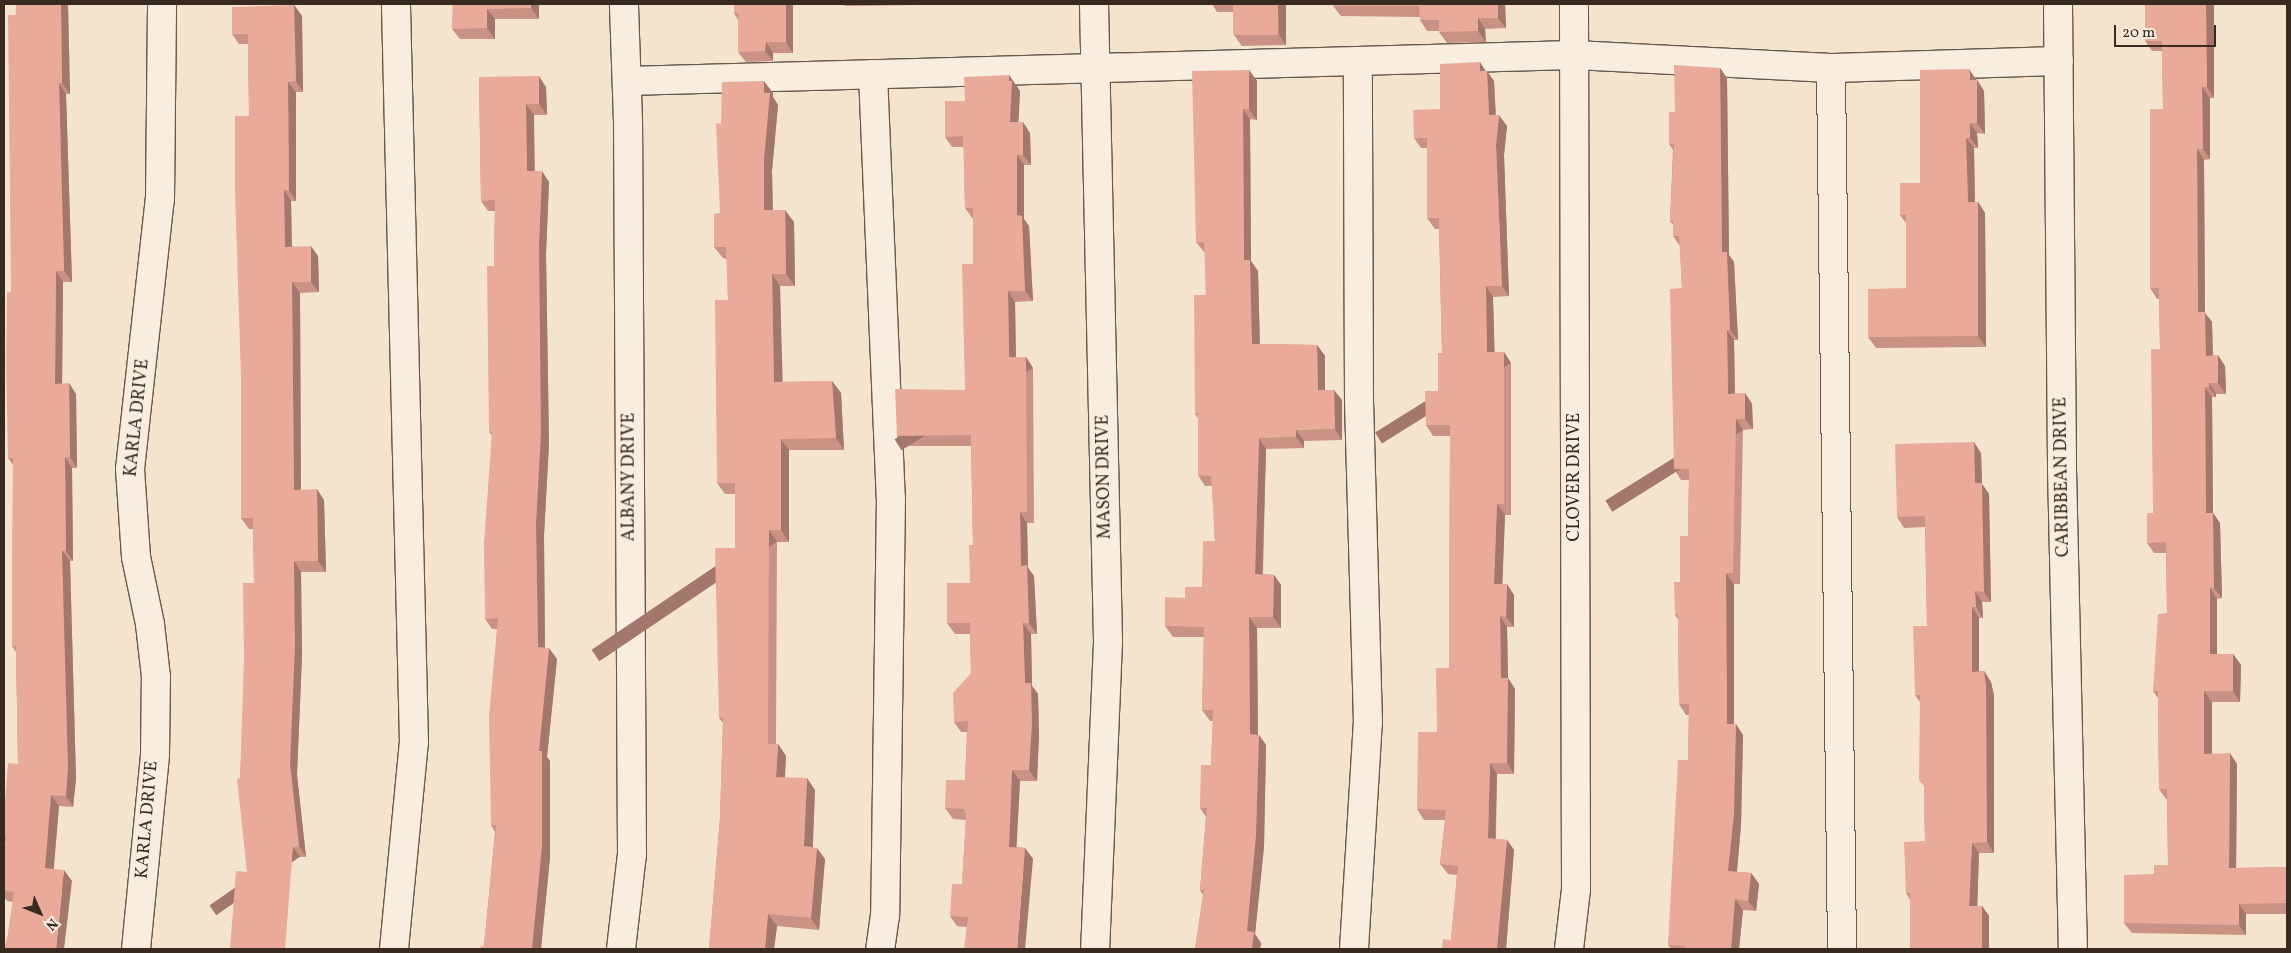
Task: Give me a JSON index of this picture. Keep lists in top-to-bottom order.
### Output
{
  "streets": {
    "street": [
      "KARLA DRIVE",
      "ALBANY DRIVE",
      "MASON DRIVE",
      "CLOVER DRIVE",
      "CARIBBEAN DRIVE"
    ]
  },
  "scale_bar": "20 m",
  "north": "bottom right"
}
